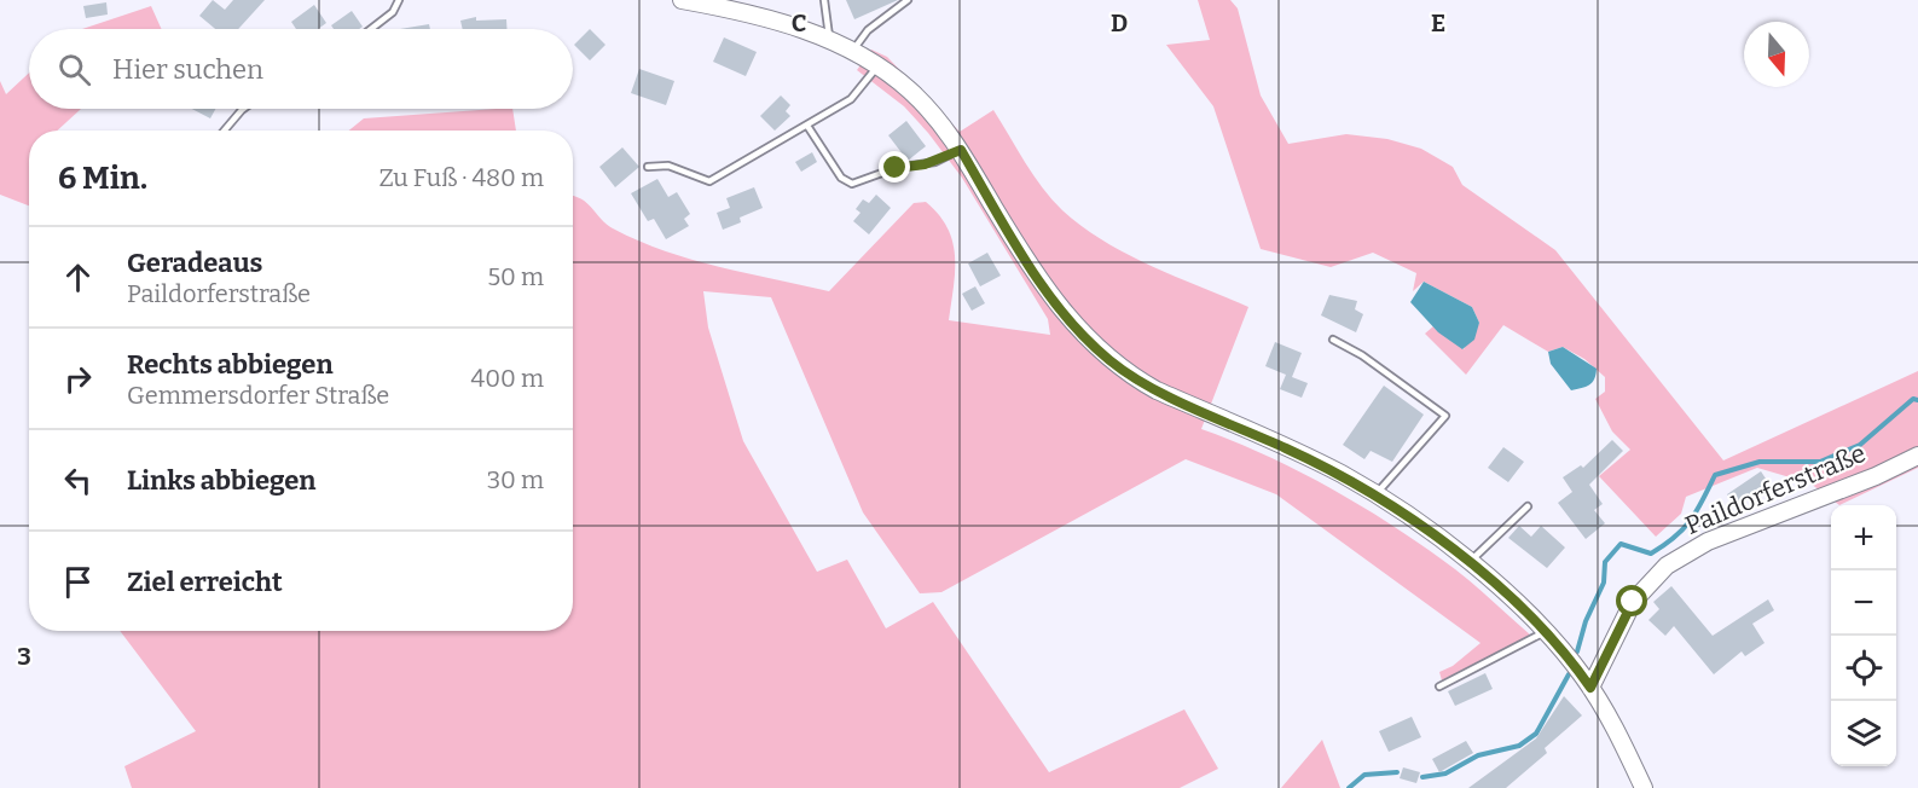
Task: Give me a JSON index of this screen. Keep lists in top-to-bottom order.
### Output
{
  "streets": {
    "main road": ["Paildorferstraße"]
  },
  "north": "bottom",
  "page": {
    "search": "Hier suchen",
    "heading": ["6 Min.", "Zu Fuß · 480 m"],
    "list": [
      ["Geradeaus", "Paildorferstraße", "50 m"],
      ["Rechts abbiegen", "Gemmersdorfer Straße", "400 m"],
      ["Links abbiegen", "30 m"],
      "Ziel erreicht"
    ],
    "map_buttons": ["+", "−"]
  },
  "grid": {
    "columns": ["C", "D", "E"],
    "rows": ["3"]
  }
}
